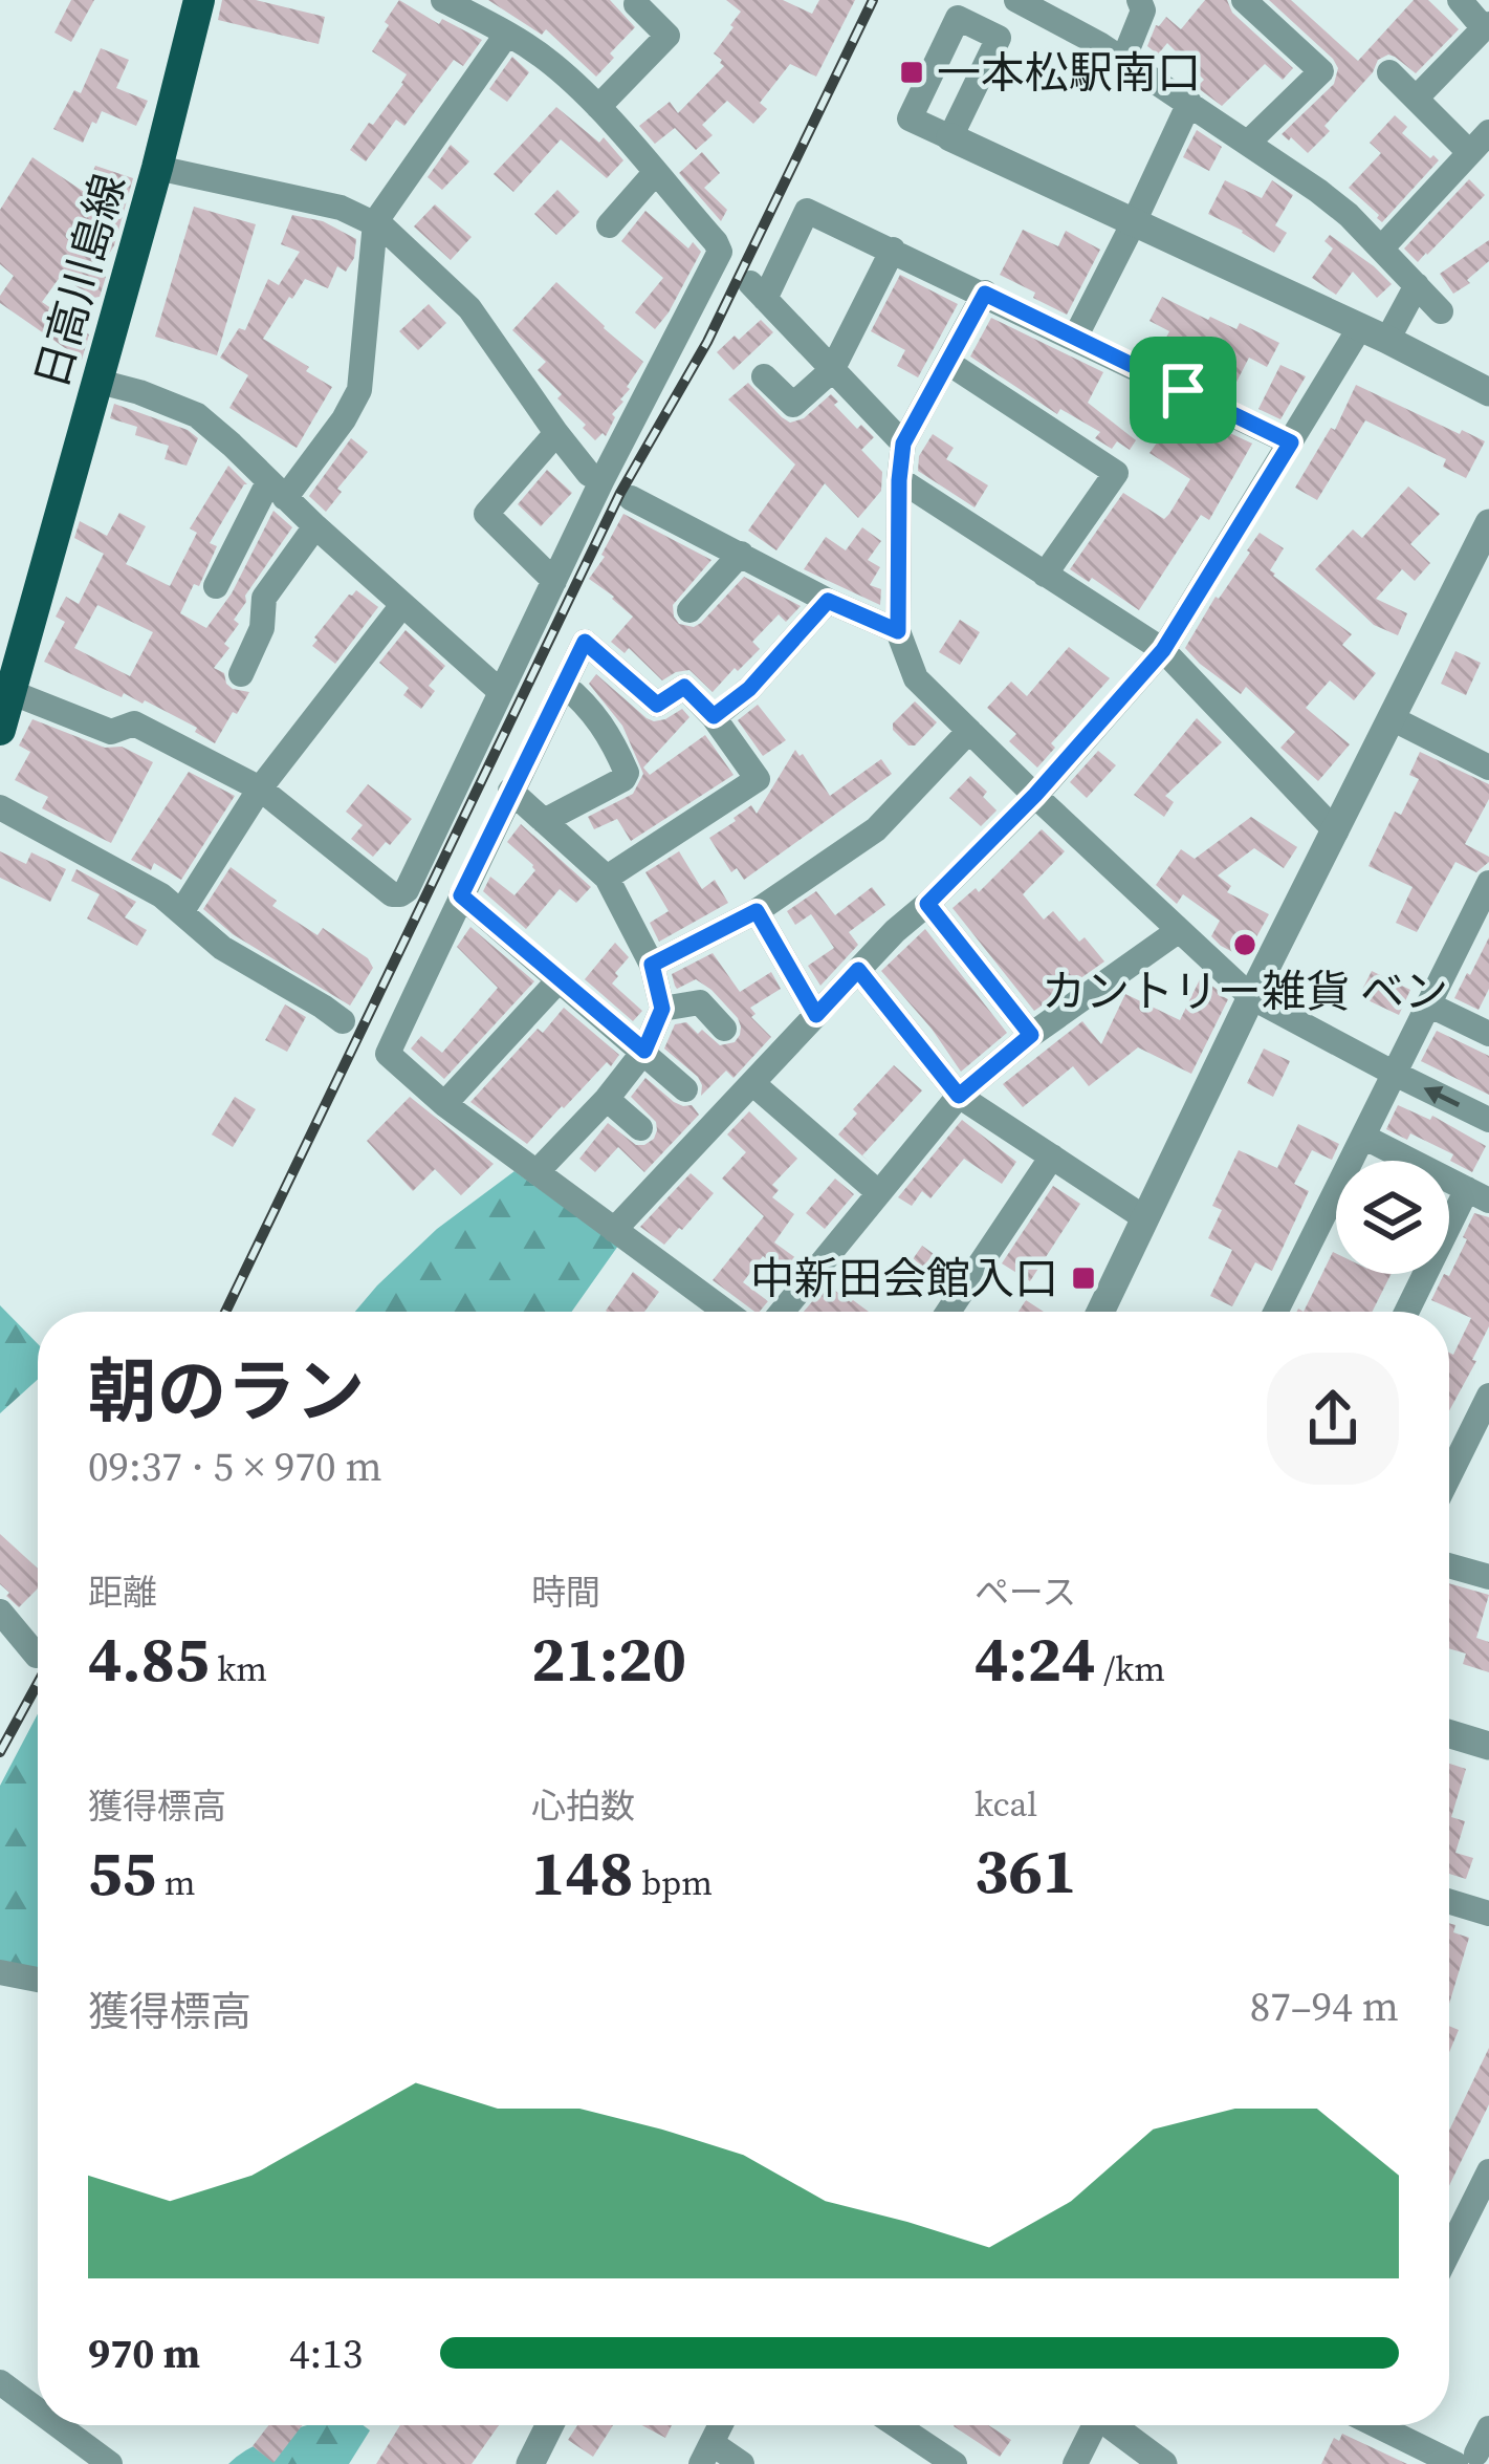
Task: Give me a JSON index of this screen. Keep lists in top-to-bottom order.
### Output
{
  "streets": {
    "main road": ["日高川島線"]
  },
  "places": {
    "transit": ["一本松駅南口", "中新田会館入口"],
    "other": ["カントリー雑貨 ベン"]
  },
  "page": {
    "heading": ["朝のラン", "09:37 · 5 × 970 m"],
    "stats": [
      ["距離", "4.85 km"],
      ["時間", "21:20"],
      ["ペース", "4:24 /km"],
      ["獲得標高", "55 m"],
      ["心拍数", "148 bpm"],
      ["kcal", "361"]
    ],
    "chart": ["獲得標高", "87–94 m"],
    "list": [
      {
        "name": "970 m",
        "note": "4:13"
      }
    ]
  }
}
